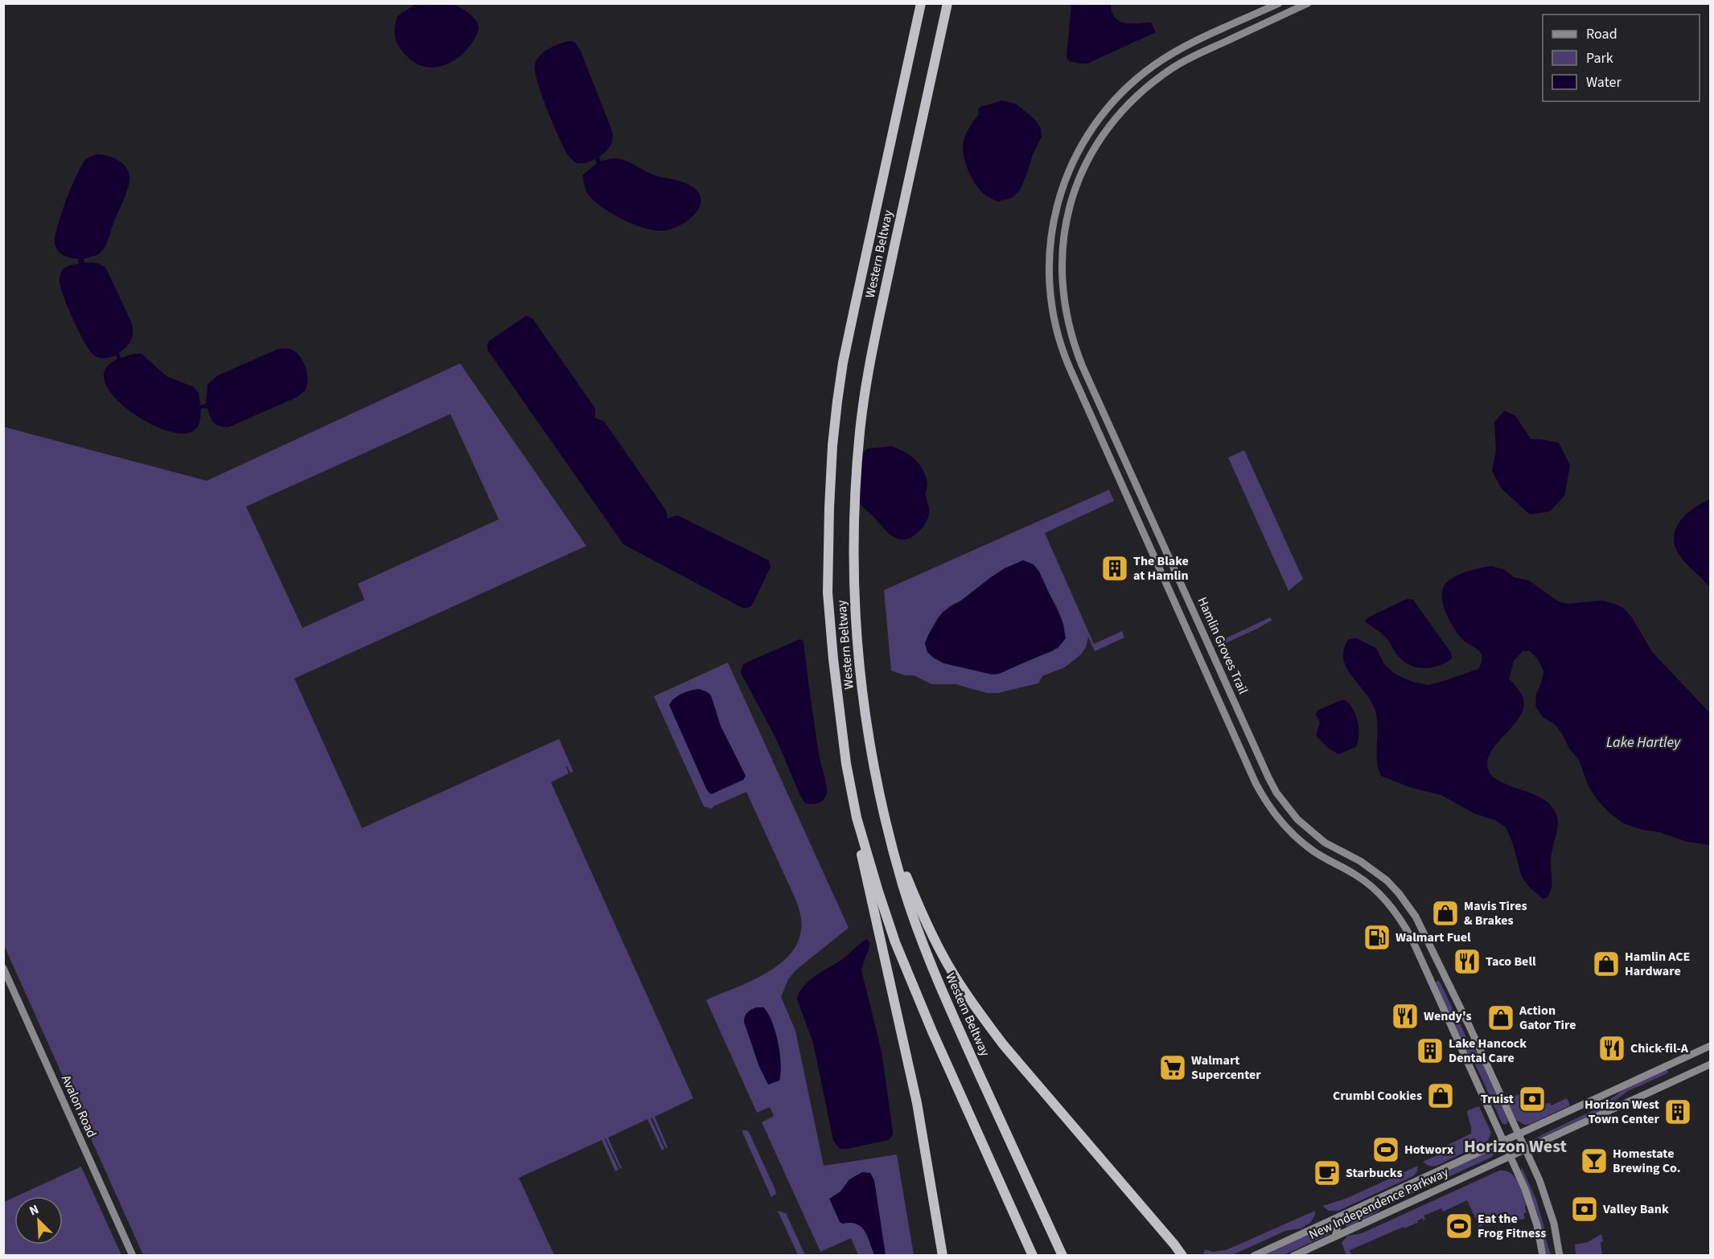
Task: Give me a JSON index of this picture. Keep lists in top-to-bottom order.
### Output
{
  "streets": {
    "highway": ["Western Beltway"],
    "street": ["Hamlin Groves Trail", "Avalon Road", "New Independence Parkway"]
  },
  "crossings": [
    ["Hamlin Groves Trail", "New Independence Parkway"]
  ],
  "districts": ["Horizon West"],
  "water": ["Lake Hartley"],
  "places": {
    "building": ["The Blake at Hamlin", "Lake Hancock Dental Care", "Horizon West Town Center"],
    "shop": [
      "Mavis Tires & Brakes",
      "Hamlin ACE Hardware",
      "Action Gator Tire",
      "Crumbl Cookies"
    ],
    "fuel station": ["Walmart Fuel"],
    "restaurant": ["Taco Bell", "Wendy's", "Chick-fil-A"],
    "supermarket": ["Walmart Supercenter"],
    "bank": ["Truist", "Valley Bank"],
    "sports": ["Hotworx", "Eat the Frog Fitness"],
    "bar": ["Homestate Brewing Co."],
    "cafe": ["Starbucks"]
  },
  "legend": ["Road", "Park", "Water"],
  "north": "top left"
}
